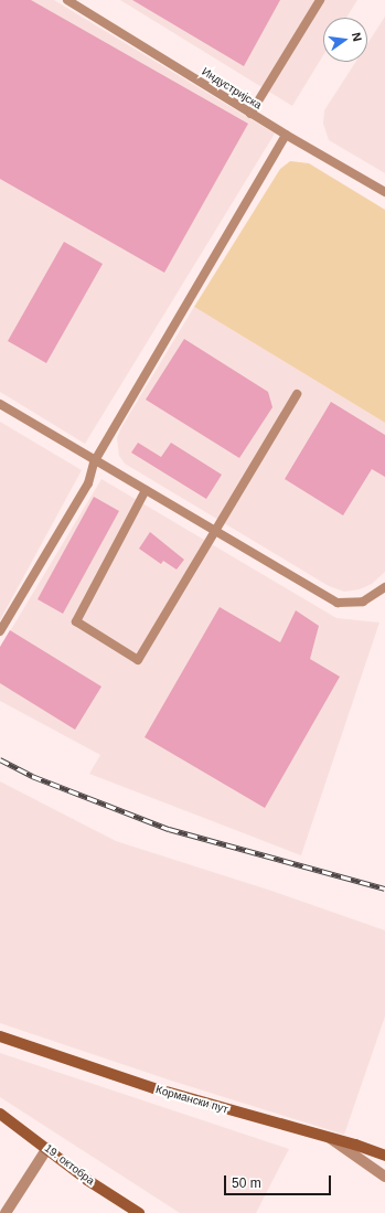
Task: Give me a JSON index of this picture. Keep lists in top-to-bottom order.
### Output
{
  "streets": {
    "street": ["Кормански пут", "19. октобра"],
    "lane": ["Индустријска"]
  },
  "scale_bar": "50 m",
  "north": "right"
}
